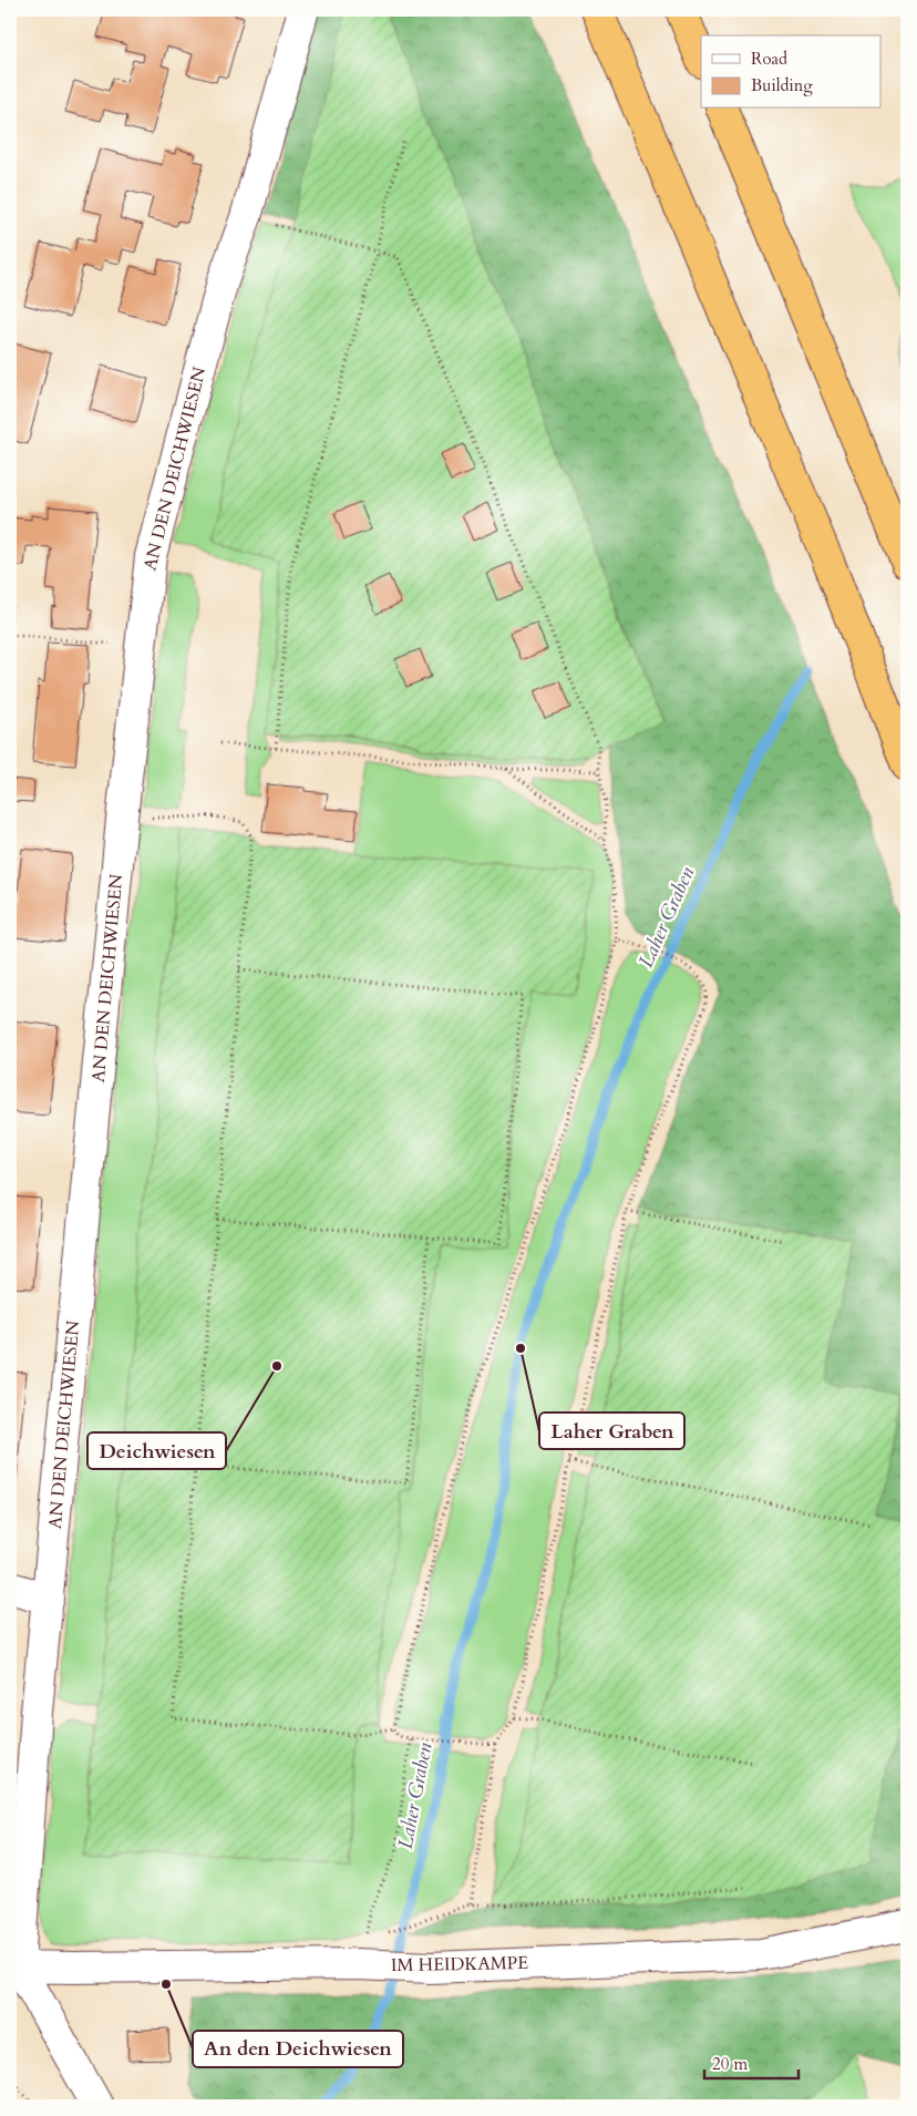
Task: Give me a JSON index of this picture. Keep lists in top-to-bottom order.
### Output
{
  "streets": {
    "street": ["AN DEN DEICHWIESEN", "IM HEIDKAMPE"]
  },
  "crossings": [
    ["AN DEN DEICHWIESEN", "IM HEIDKAMPE"]
  ],
  "water": ["Laher Graben"],
  "places": ["Laher Graben", "Deichwiesen", "An den Deichwiesen"],
  "legend": ["Road", "Building"],
  "scale_bar": "20 m"
}
